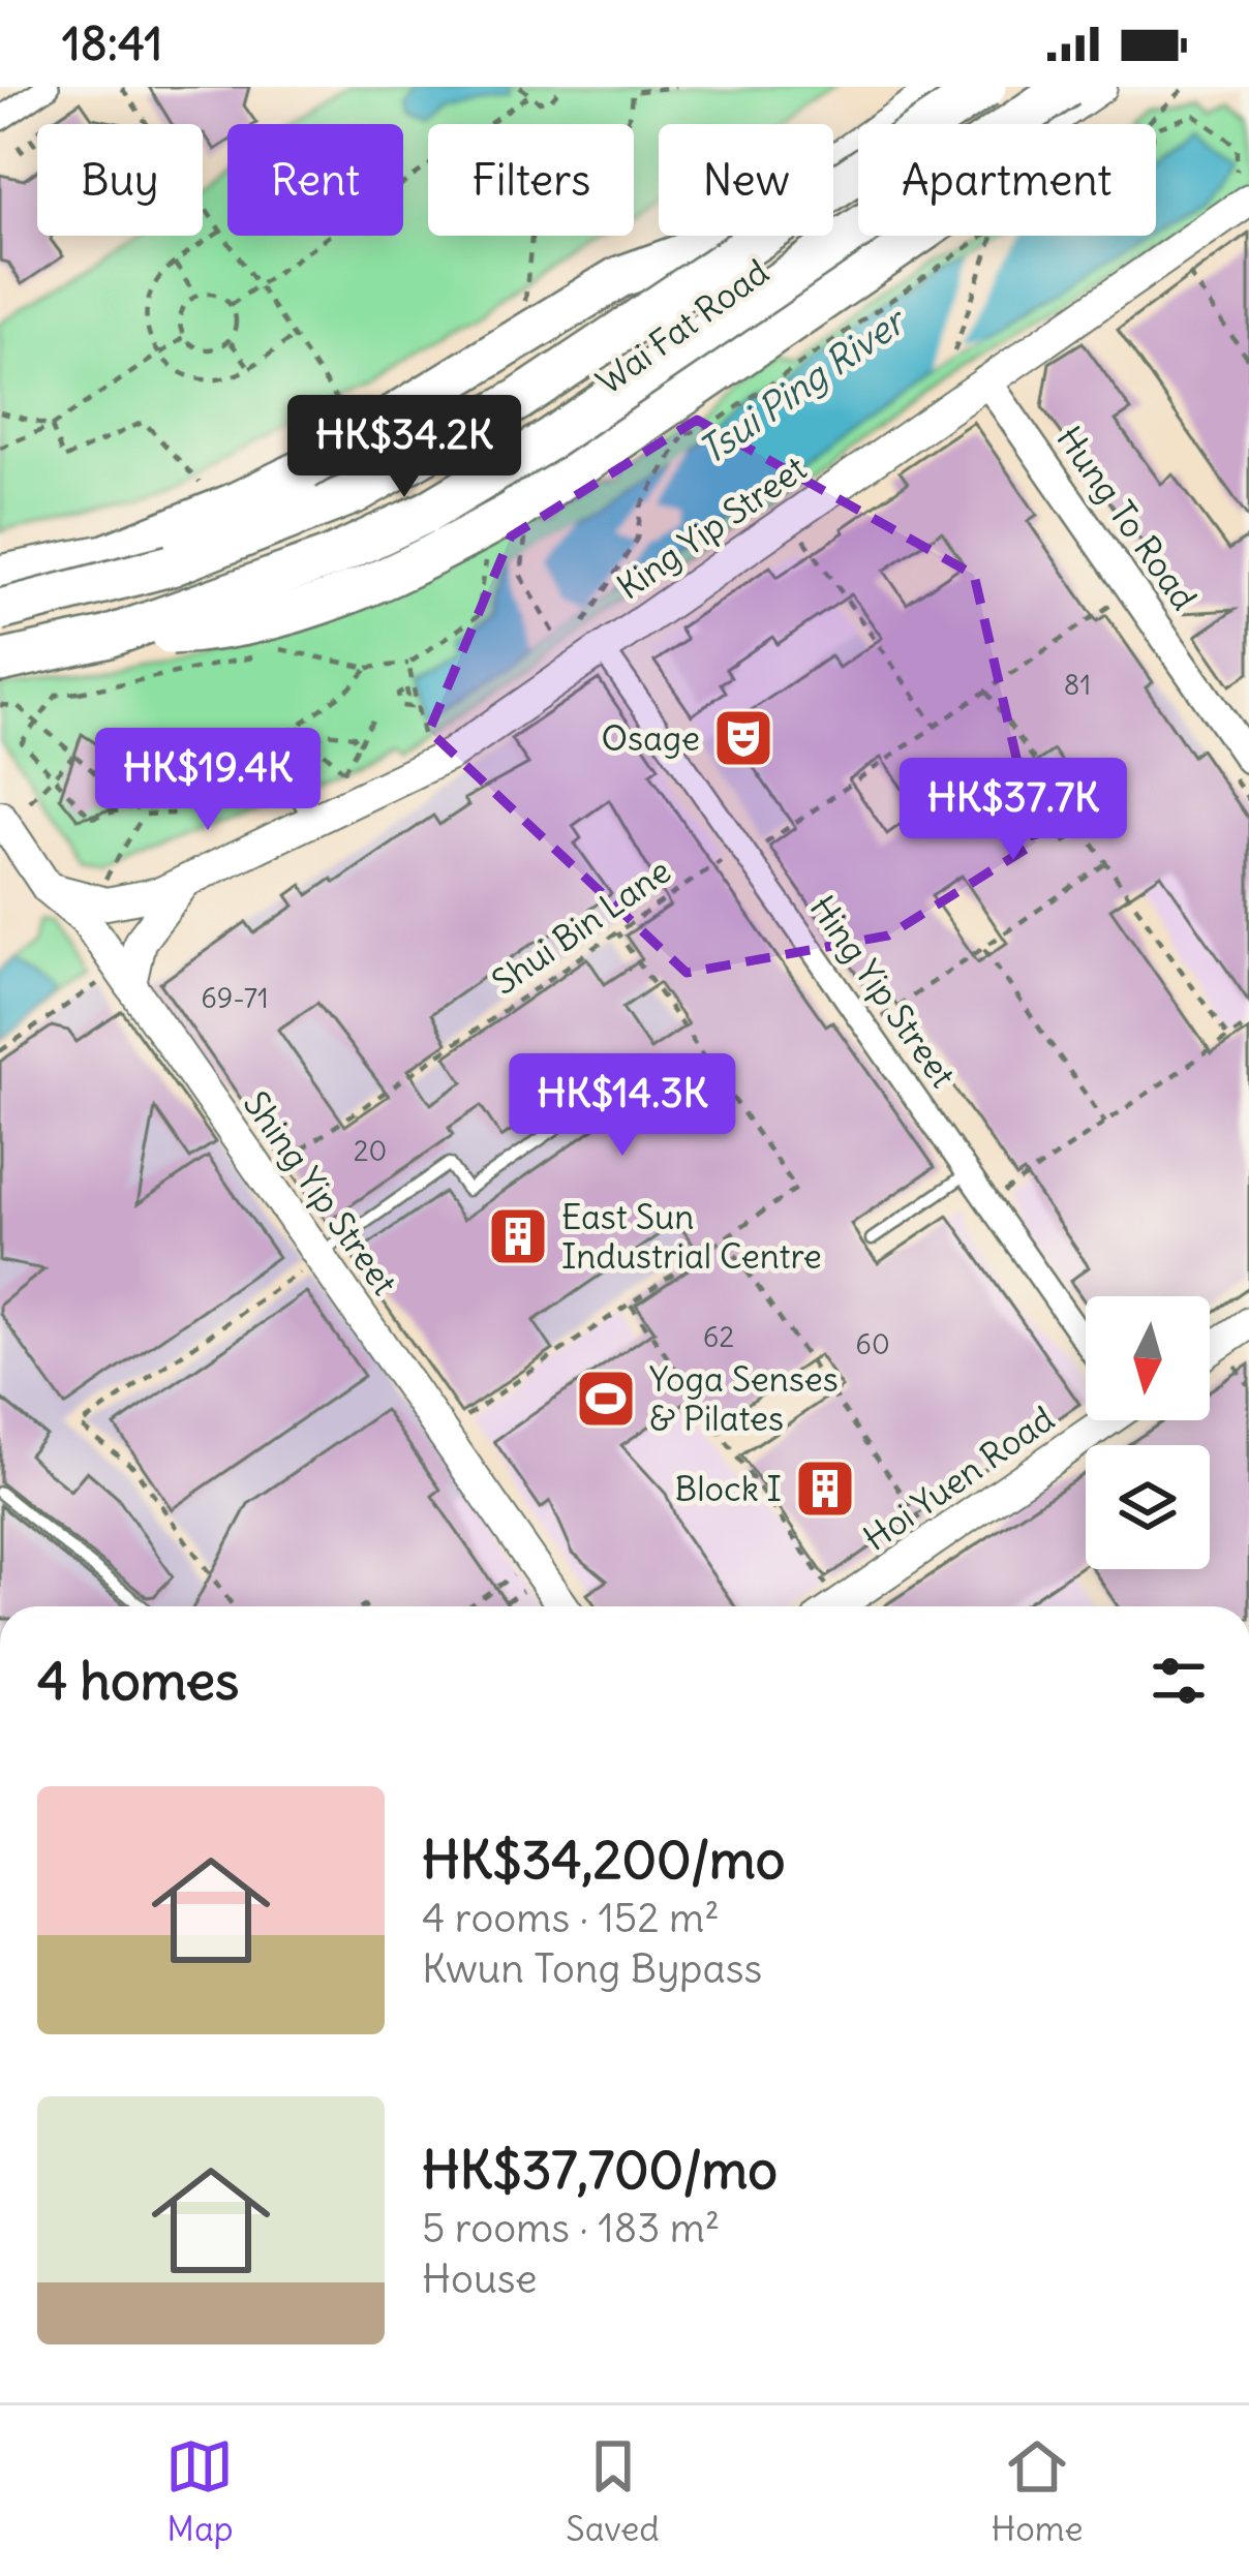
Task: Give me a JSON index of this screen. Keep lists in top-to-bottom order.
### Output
{
  "streets": {
    "main road": [
      "Wai Fat Road",
      "King Yip Street",
      "Shing Yip Street",
      "Hoi Yuen Road"
    ],
    "street": ["Hung To Road", "Hing Yip Street"],
    "path": ["Shui Bin Lane"]
  },
  "crossings": [
    ["Hung To Road", "King Yip Street"],
    ["King Yip Street", "Hing Yip Street"],
    ["King Yip Street", "Shing Yip Street"]
  ],
  "water": ["Tsui Ping River"],
  "places": {
    "theatre": ["Osage"],
    "building": ["East Sun Industrial Centre", "Block I"],
    "sports": ["Yoga Senses & Pilates"]
  },
  "house_numbers": [
    "81",
    "69-71",
    "20",
    "62",
    "60"
  ],
  "north": "bottom",
  "page": {
    "status": "18:41",
    "chip": [
      "Buy",
      "Rent",
      "Filters",
      "New",
      "Apartment"
    ],
    "price": [
      "HK$34.2K",
      "HK$19.4K",
      "HK$37.7K",
      "HK$14.3K"
    ],
    "heading": "4 homes",
    "list": [
      {
        "name": "HK$34,200/mo",
        "note": "4 rooms · 152 m² · Kwun Tong Bypass"
      },
      {
        "name": "HK$37,700/mo",
        "note": "5 rooms · 183 m² · House"
      }
    ],
    "tabs": ["Map", "Saved", "Home"]
  }
}
